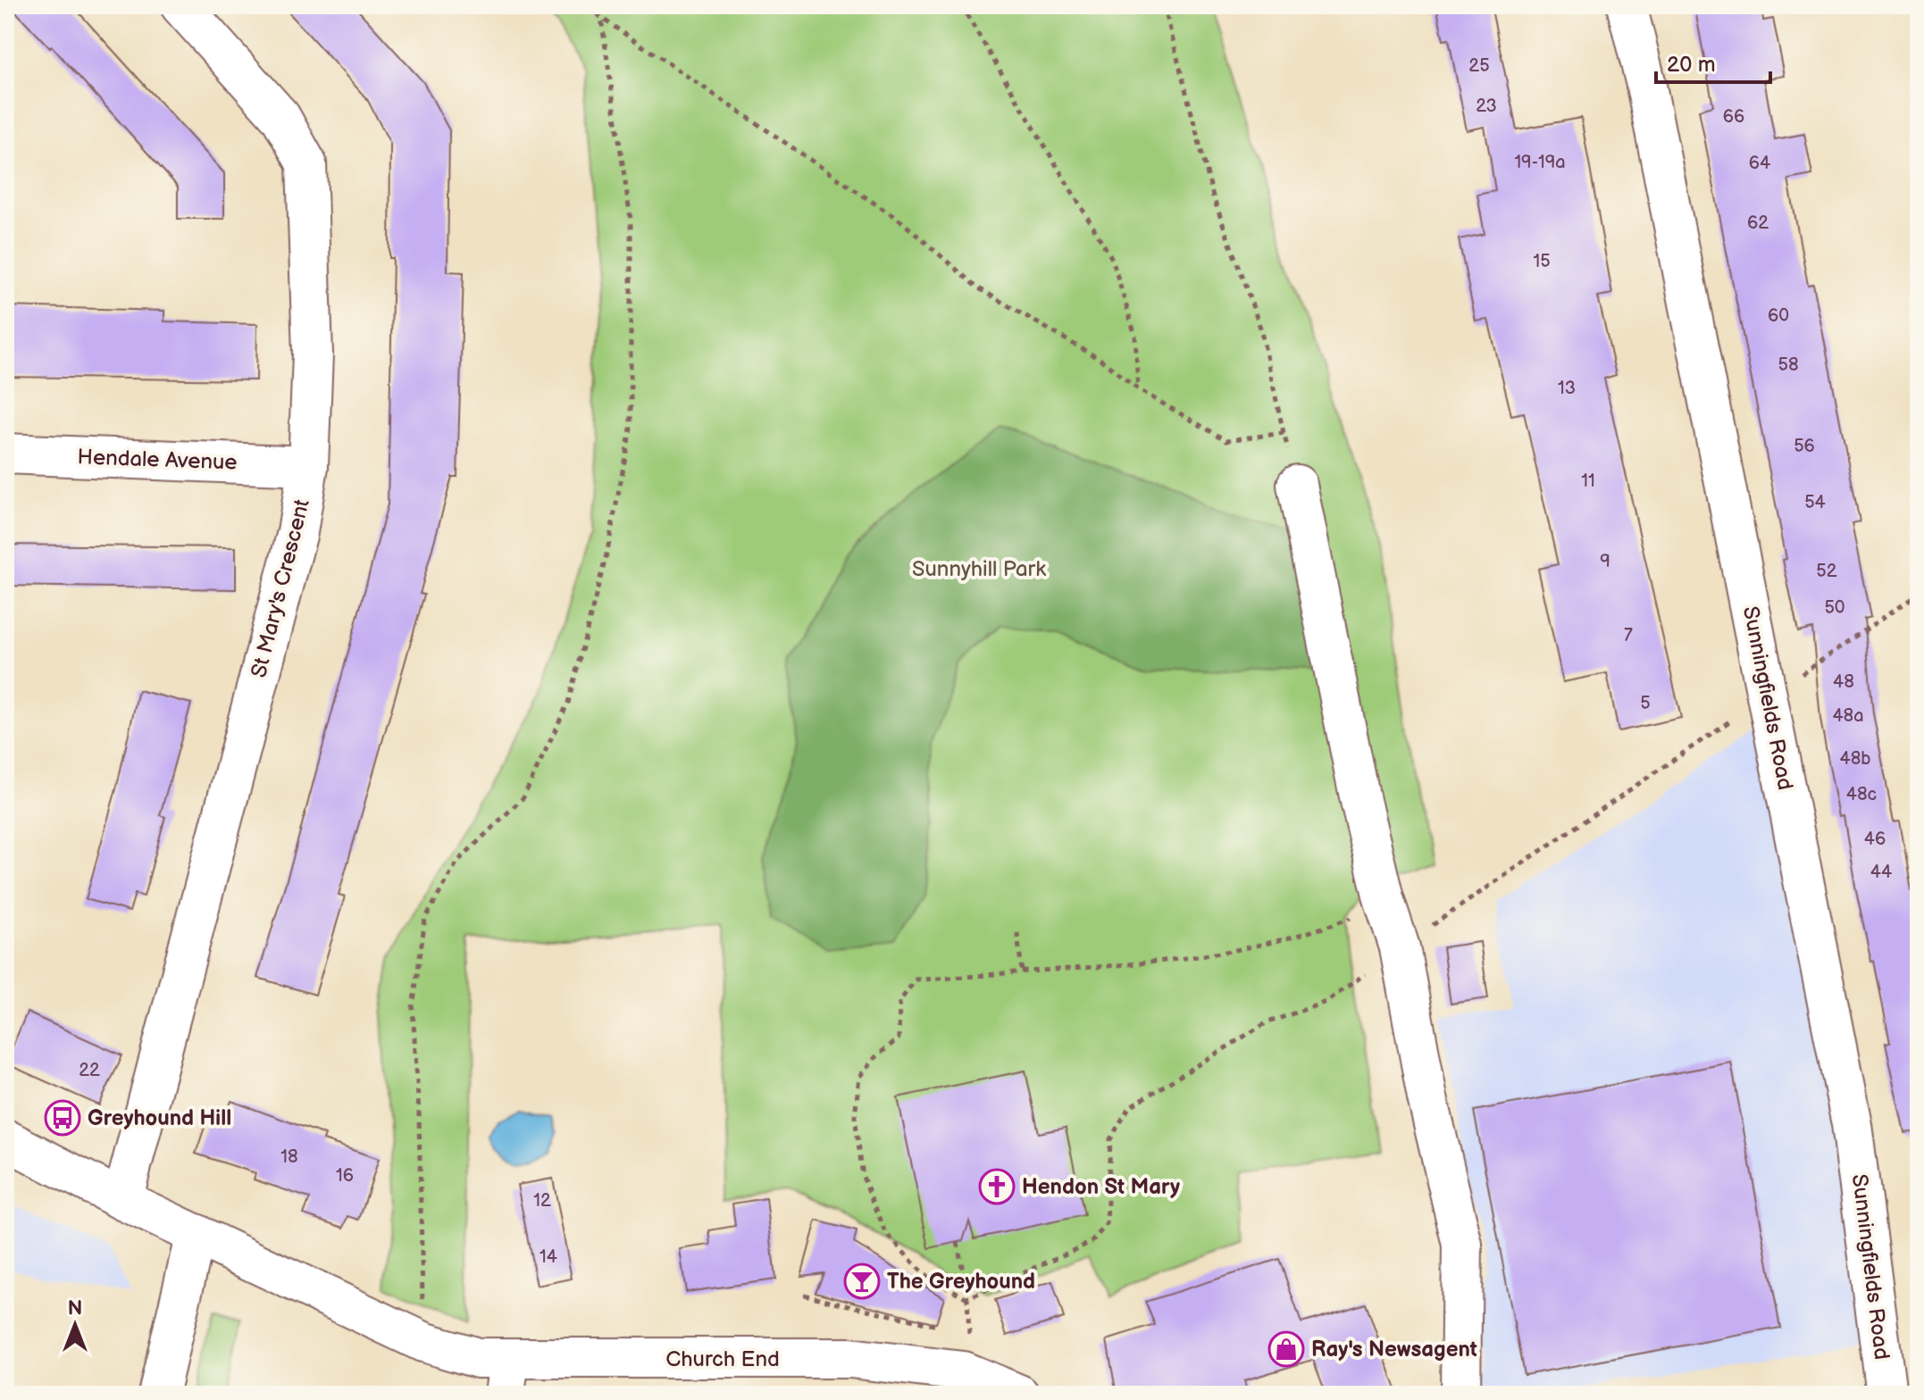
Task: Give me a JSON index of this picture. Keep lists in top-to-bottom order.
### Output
{
  "streets": {
    "street": [
      "Hendale Avenue",
      "St Mary's Crescent",
      "Sunningfields Road",
      "Church End"
    ]
  },
  "crossings": [
    ["Hendale Avenue", "St Mary's Crescent"]
  ],
  "parks": ["Sunnyhill Park"],
  "places": {
    "bus stop": ["Greyhound Hill"],
    "church": ["Hendon St Mary"],
    "bar": ["The Greyhound"],
    "shop": ["Ray's Newsagent"]
  },
  "house_numbers": [
    "25",
    "23",
    "66",
    "19-19a",
    "64",
    "62",
    "15",
    "60",
    "58",
    "13",
    "56",
    "11",
    "54",
    "9",
    "52",
    "50",
    "7",
    "48",
    "5",
    "48a",
    "48b",
    "48c",
    "46",
    "44",
    "22",
    "18",
    "16",
    "12",
    "14"
  ],
  "scale_bar": "20 m",
  "north": "top"
}
